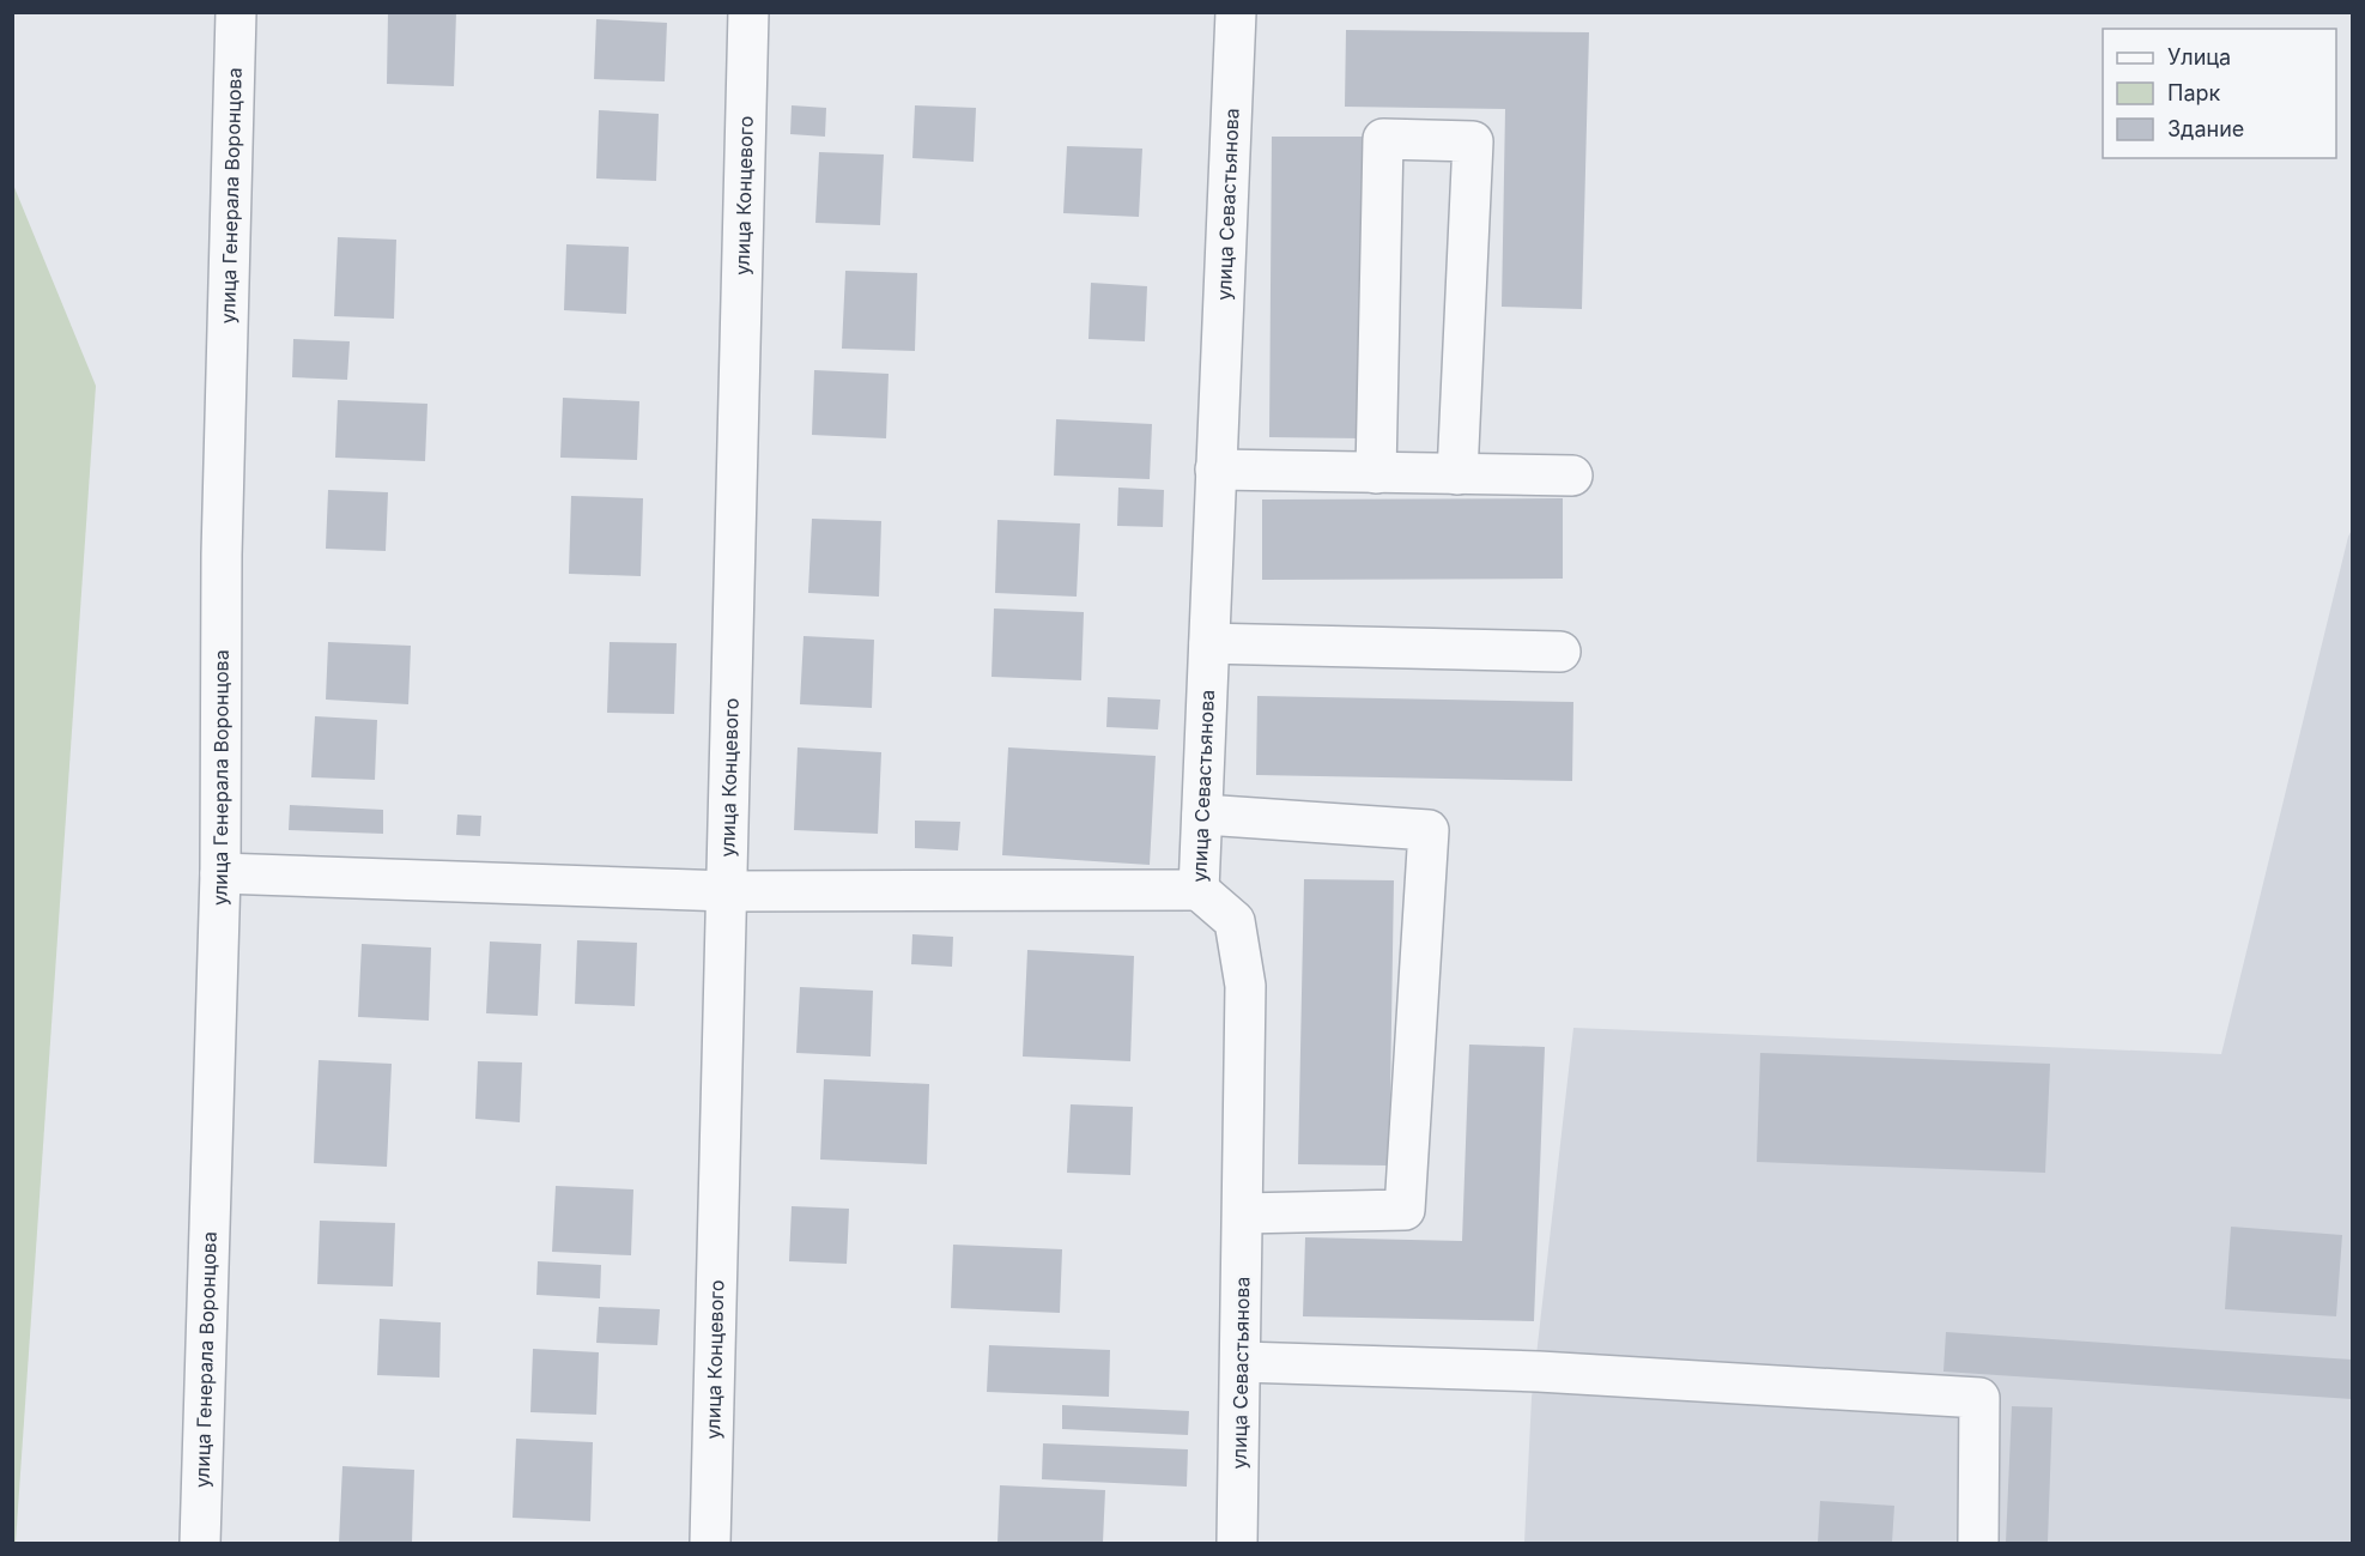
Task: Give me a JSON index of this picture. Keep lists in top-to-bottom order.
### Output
{
  "streets": {
    "street": ["улица Генерала Воронцова", "улица Концевого", "улица Севастьянова"]
  },
  "legend": ["Улица", "Парк", "Здание"]
}
